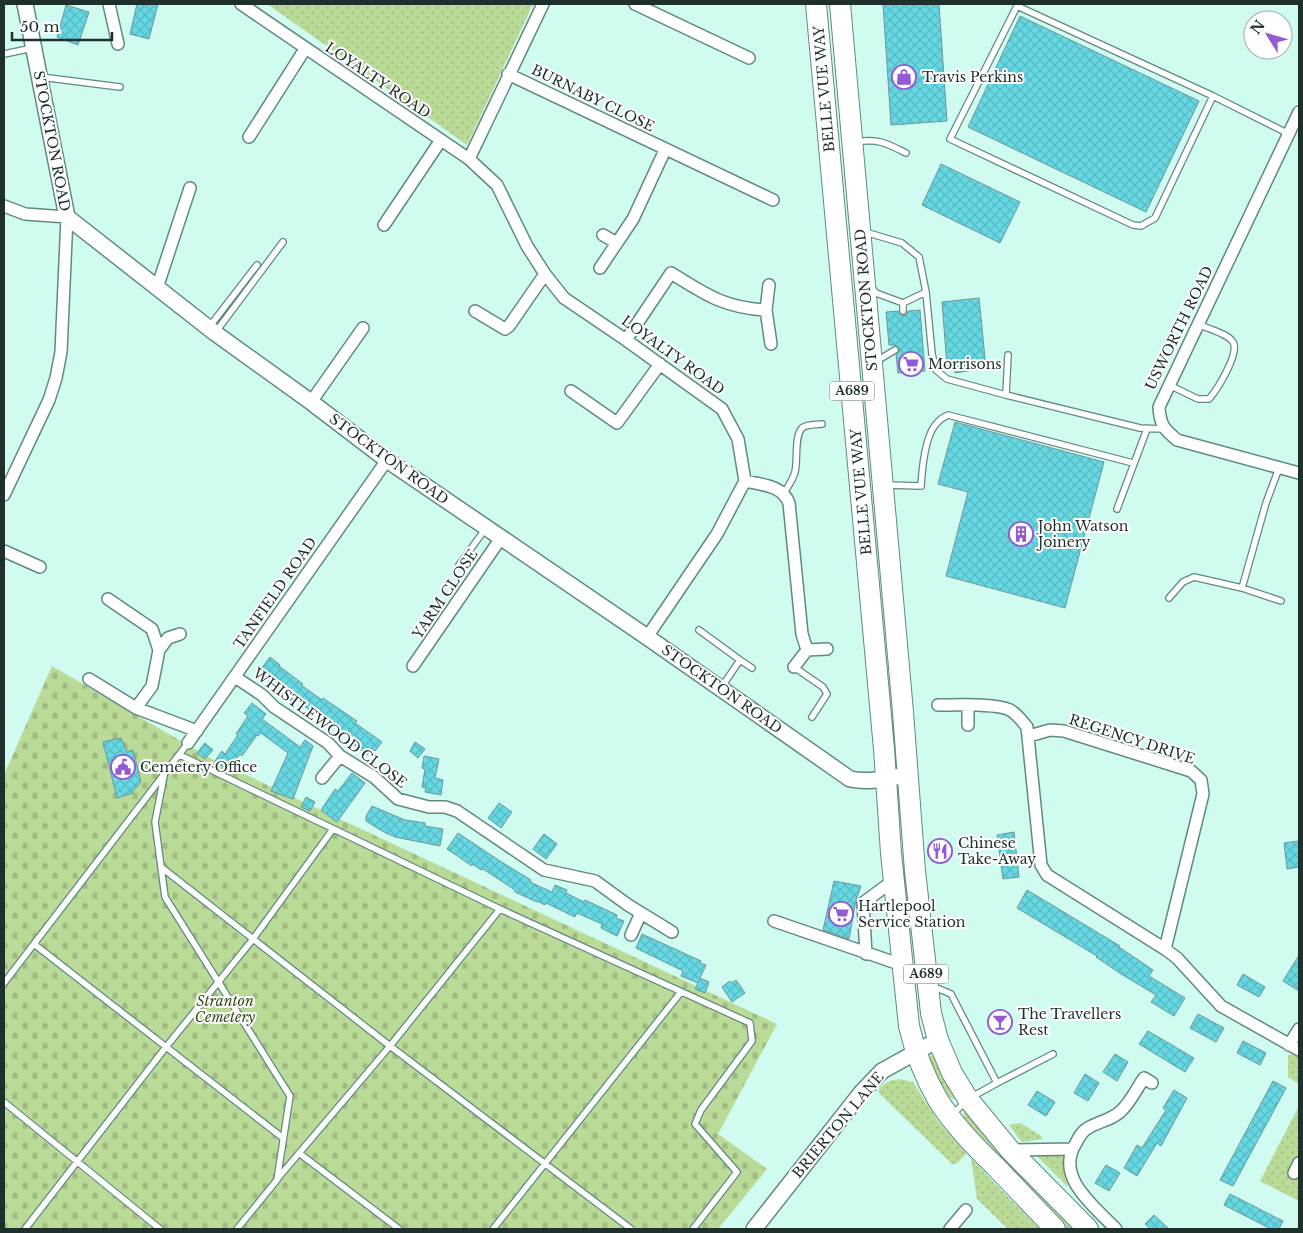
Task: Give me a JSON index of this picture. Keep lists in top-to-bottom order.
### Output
{
  "streets": {
    "highway": ["BELLE VUE WAY", "STOCKTON ROAD", "A689"],
    "street": [
      "LOYALTY ROAD",
      "BURNABY CLOSE",
      "USWORTH ROAD",
      "TANFIELD ROAD",
      "YARM CLOSE",
      "WHISTLEWOOD CLOSE",
      "REGENCY DRIVE",
      "BRIERTON LANE"
    ]
  },
  "crossings": [
    ["BELLE VUE WAY", "STOCKTON ROAD"],
    ["BELLE VUE WAY", "A689"],
    ["STOCKTON ROAD", "TANFIELD ROAD"],
    ["STOCKTON ROAD", "YARM CLOSE"],
    ["STOCKTON ROAD", "BRIERTON LANE"],
    ["A689", "BRIERTON LANE"],
    ["TANFIELD ROAD", "WHISTLEWOOD CLOSE"]
  ],
  "parks": ["Stranton Cemetery"],
  "places": {
    "shop": ["Travis Perkins"],
    "supermarket": ["Morrisons", "Hartlepool Service Station"],
    "building": ["John Watson Joinery"],
    "public building": ["Cemetery Office"],
    "restaurant": ["Chinese Take-Away"],
    "bar": ["The Travellers Rest"]
  },
  "scale_bar": "50 m",
  "north": "top left"
}
